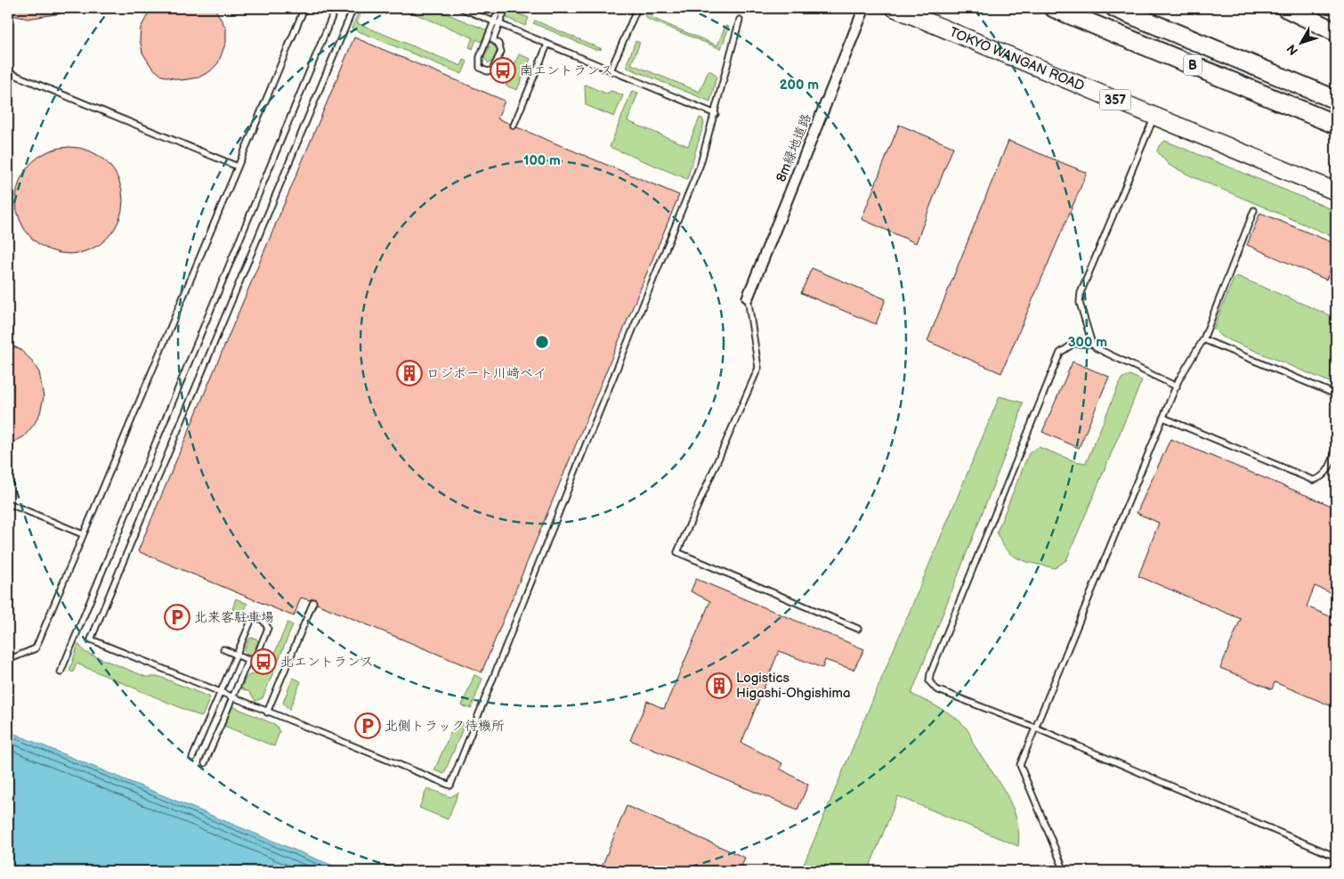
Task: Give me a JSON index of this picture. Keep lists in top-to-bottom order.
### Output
{
  "streets": {
    "highway": ["TOKYO WANGAN ROAD", "B", "357"],
    "street": ["8m緑地道路"]
  },
  "places": {
    "bus stop": ["南エントランス", "北エントランス"],
    "building": ["ロジポート川﨑ベイ", "Logistics Higashi-Ohgishima"],
    "parking": ["北来客駐車場", "北側トラック待機所"]
  },
  "north": "bottom left",
  "rings": ["200 m", "100 m", "300 m"]
}
